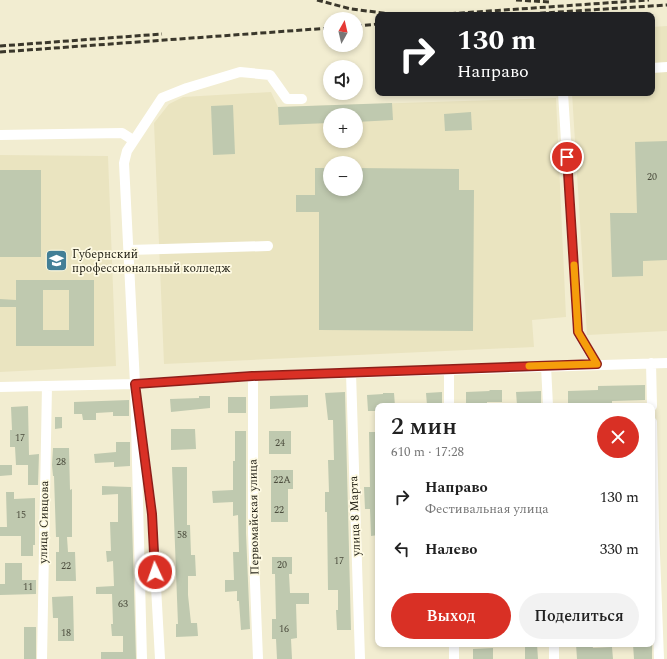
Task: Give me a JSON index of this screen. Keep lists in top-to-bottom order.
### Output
{
  "streets": {
    "street": ["улица 8 Марта", "Первомайская улица", "улица Сивцова"]
  },
  "places": {
    "school or university": ["Губернский профессиональный колледж"]
  },
  "house_numbers": [
    "20",
    "17",
    "24",
    "28",
    "22А",
    "22",
    "15",
    "58",
    "17",
    "20",
    "22",
    "11",
    "63",
    "16",
    "18"
  ],
  "north": "top",
  "page": {
    "map_buttons": ["+", "−"],
    "turn": ["130 m", "Направо"],
    "heading": ["2 мин", "610 m · 17:28"],
    "list": [
      {
        "name": "Направо",
        "note": "Фестивальная улица",
        "value": "130 m"
      },
      {
        "name": "Налево",
        "value": "330 m"
      }
    ],
    "buttons": ["Выход", "Поделиться"]
  }
}
